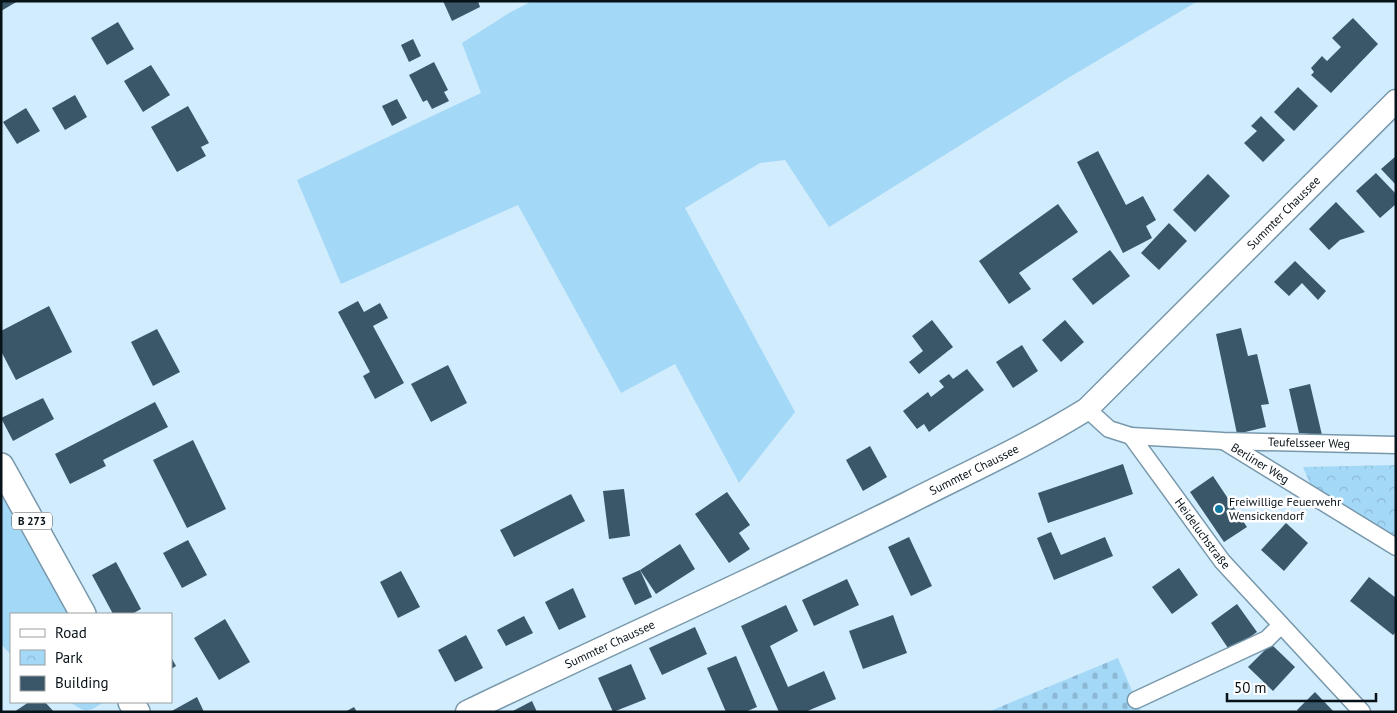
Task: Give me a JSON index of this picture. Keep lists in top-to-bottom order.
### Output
{
  "streets": {
    "main road": ["Summter Chaussee", "B 273"],
    "street": ["Teufelsseer Weg", "Berliner Weg", "Heideluchstraße"]
  },
  "crossings": [
    ["Summter Chaussee", "Berliner Weg"],
    ["Teufelsseer Weg", "Berliner Weg"],
    ["Berliner Weg", "Heideluchstraße"]
  ],
  "places": ["Freiwillige Feuerwehr Wensickendorf"],
  "legend": ["Road", "Park", "Building"],
  "scale_bar": "50 m"
}
